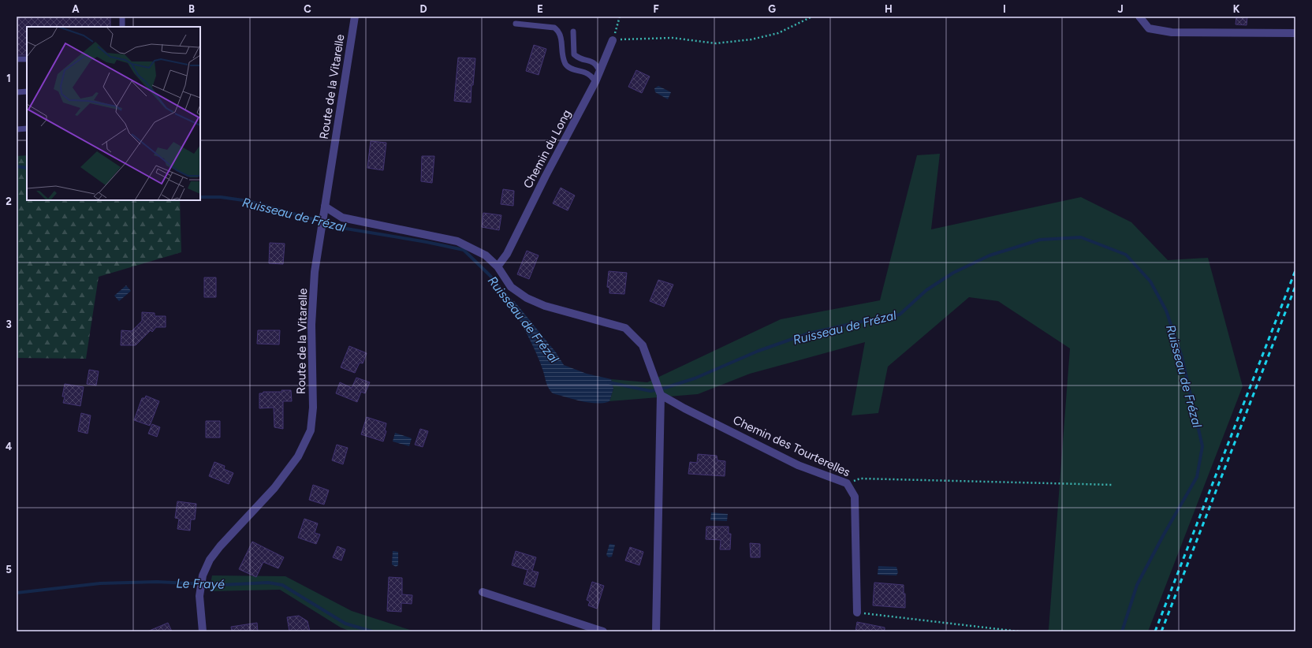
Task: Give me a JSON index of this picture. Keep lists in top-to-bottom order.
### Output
{
  "streets": {
    "street": ["Route de la Vitarelle", "Chemin du Long", "Chemin des Tourterelles"]
  },
  "water": ["Ruisseau de Frézal", "Le Frayé"],
  "grid": {
    "columns": [
      "A",
      "B",
      "C",
      "D",
      "E",
      "F",
      "G",
      "H",
      "I",
      "J",
      "K"
    ],
    "rows": [
      "1",
      "2",
      "3",
      "4",
      "5"
    ]
  }
}
